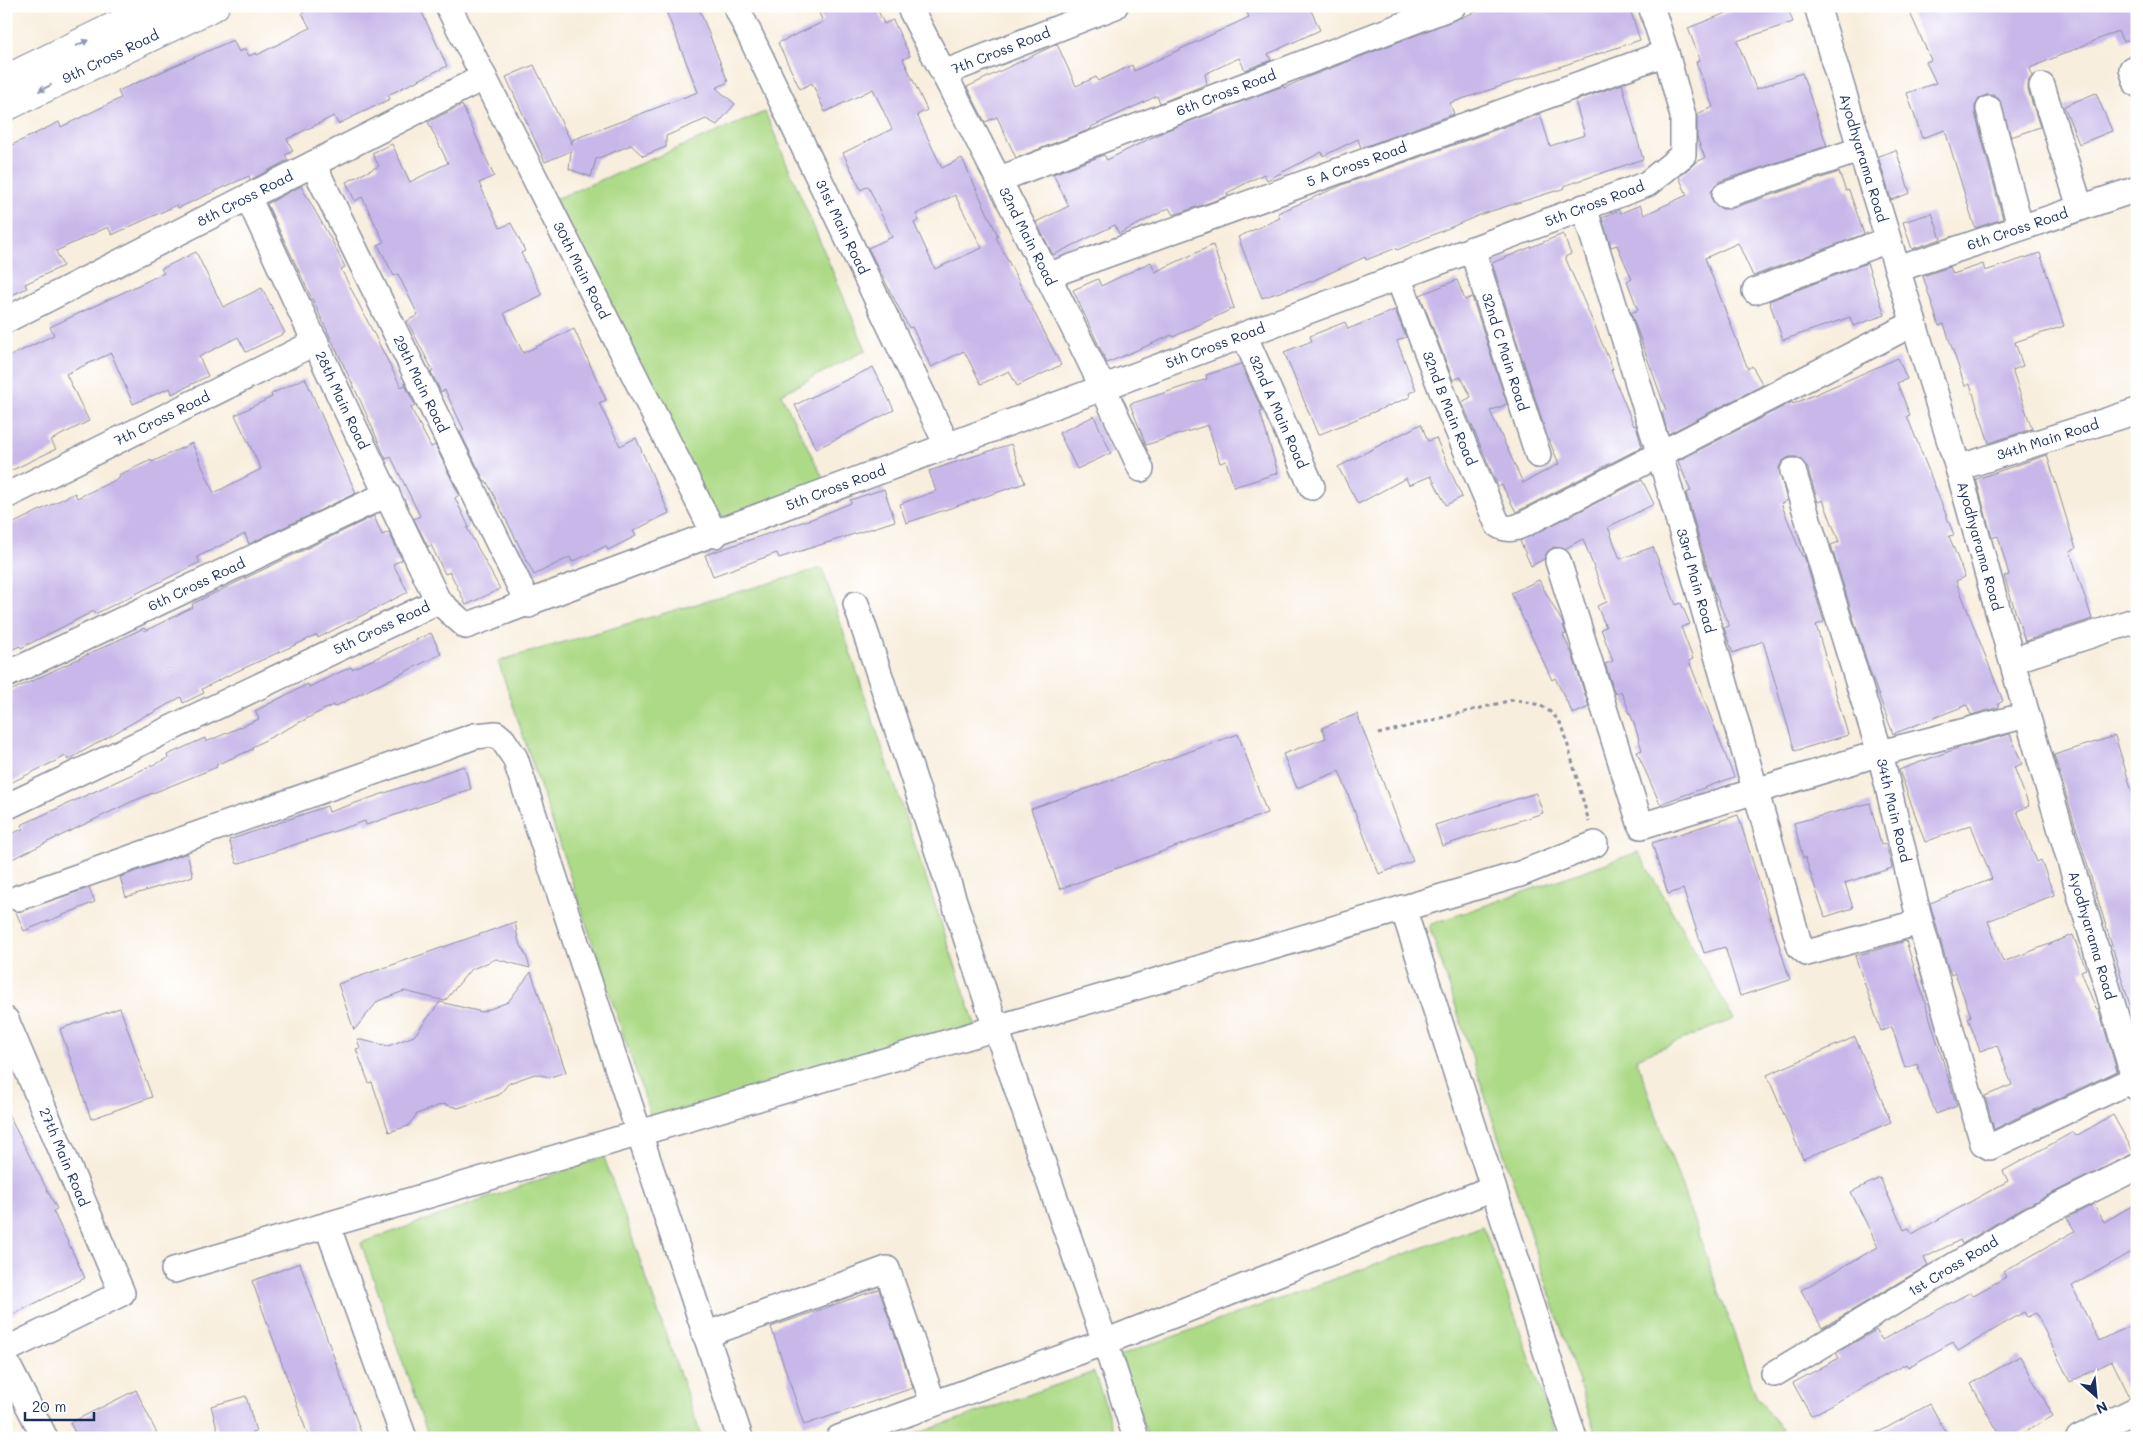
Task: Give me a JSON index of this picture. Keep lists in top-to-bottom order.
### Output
{
  "streets": {
    "main road": ["9th Cross Road"],
    "street": [
      "7th Cross Road",
      "6th Cross Road",
      "Ayodhyarama Road",
      "5 A Cross Road",
      "8th Cross Road",
      "5th Cross Road",
      "31st Main Road",
      "32nd Main Road",
      "30th Main Road",
      "32nd C Main Road",
      "29th Main Road",
      "28th Main Road",
      "32nd B Main Road",
      "32nd A Main Road",
      "34th Main Road",
      "33rd Main Road",
      "27th Main Road",
      "1st Cross Road"
    ]
  },
  "crossings": [
    ["7th Cross Road", "32nd Main Road"],
    ["7th Cross Road", "28th Main Road"],
    ["6th Cross Road", "Ayodhyarama Road"],
    ["6th Cross Road", "32nd Main Road"],
    ["6th Cross Road", "28th Main Road"],
    ["Ayodhyarama Road", "34th Main Road"],
    ["5 A Cross Road", "5th Cross Road"],
    ["5 A Cross Road", "32nd Main Road"],
    ["8th Cross Road", "30th Main Road"],
    ["8th Cross Road", "29th Main Road"],
    ["8th Cross Road", "28th Main Road"],
    ["5th Cross Road", "31st Main Road"],
    ["5th Cross Road", "32nd Main Road"],
    ["5th Cross Road", "30th Main Road"],
    ["5th Cross Road", "32nd C Main Road"],
    ["5th Cross Road", "29th Main Road"],
    ["5th Cross Road", "28th Main Road"],
    ["5th Cross Road", "32nd B Main Road"],
    ["5th Cross Road", "32nd A Main Road"],
    ["5th Cross Road", "33rd Main Road"],
    ["32nd B Main Road", "33rd Main Road"],
    ["34th Main Road", "33rd Main Road"]
  ],
  "scale_bar": "20 m",
  "north": "bottom right"
}
